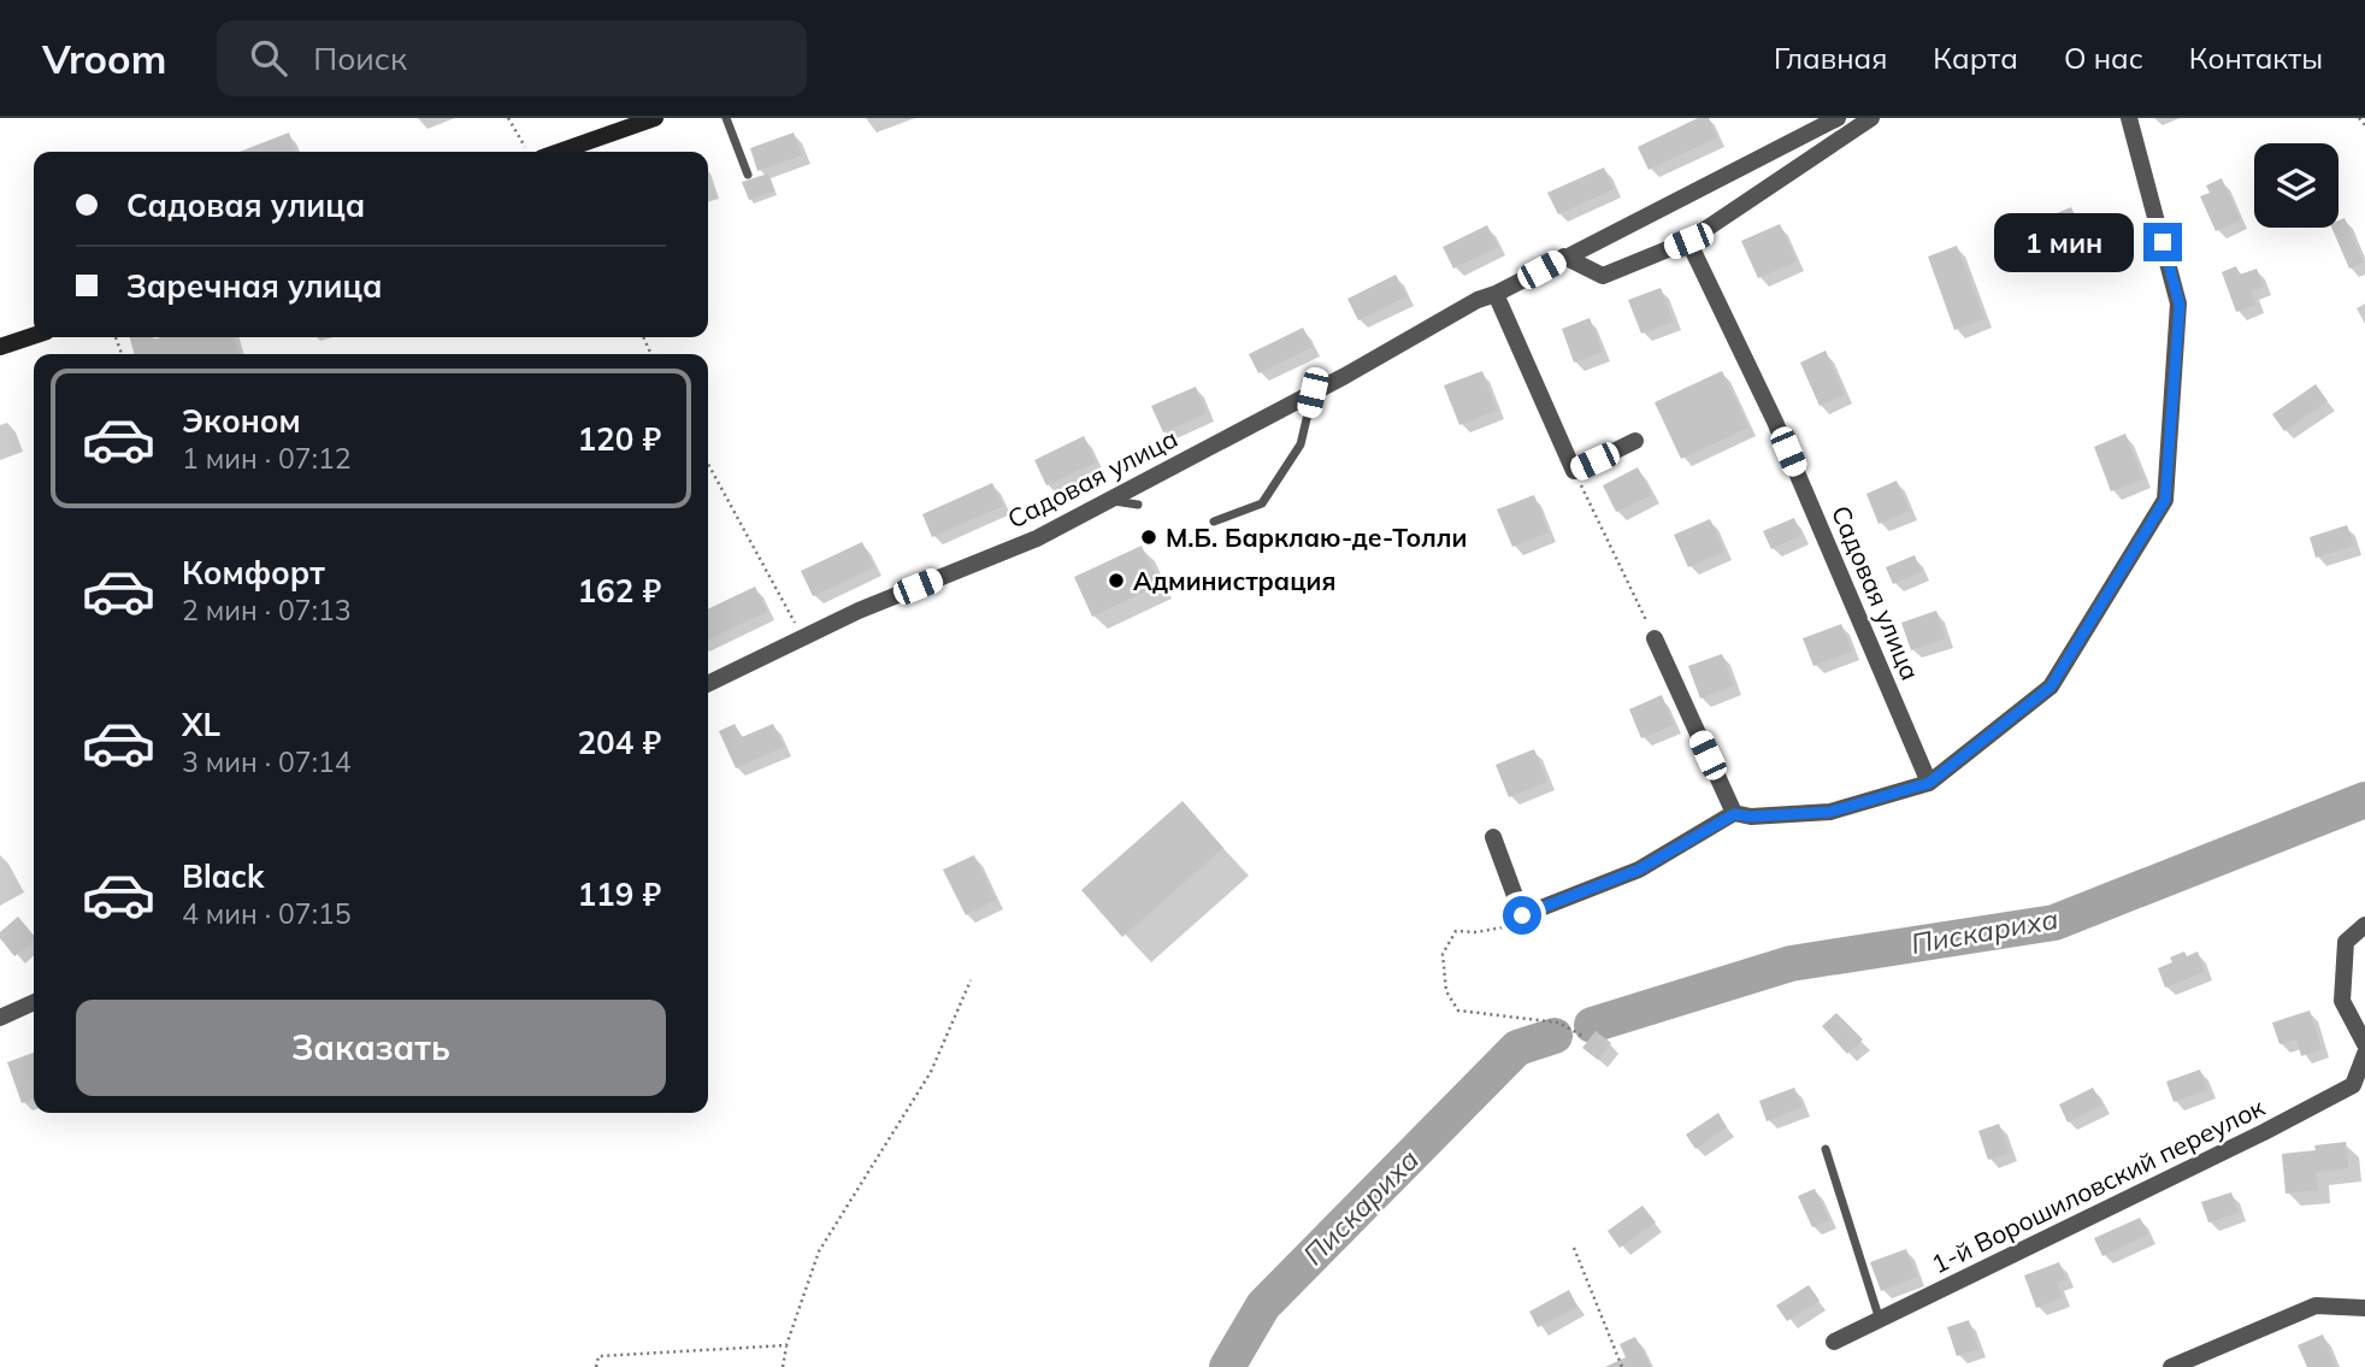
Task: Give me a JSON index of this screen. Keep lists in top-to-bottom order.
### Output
{
  "streets": {
    "street": ["Садовая улица", "1-й Ворошиловский переулок"]
  },
  "water": ["Пискариха"],
  "places": ["М.Б. Барклаю-де-Толли", "Администрация"],
  "page": {
    "header": "Vroom",
    "search": "Поиск",
    "nav": [
      "Главная",
      "Карта",
      "О нас",
      "Контакты"
    ],
    "banner": ["Садовая улица", "Заречная улица"],
    "bubble": "1 мин",
    "list": [
      {
        "name": "Эконом",
        "note": "1 мин · 07:12",
        "value": "120 ₽"
      },
      {
        "name": "Комфорт",
        "note": "2 мин · 07:13",
        "value": "162 ₽"
      },
      {
        "name": "XL",
        "note": "3 мин · 07:14",
        "value": "204 ₽"
      },
      {
        "name": "Black",
        "note": "4 мин · 07:15",
        "value": "119 ₽"
      }
    ],
    "buttons": "Заказать"
  }
}
